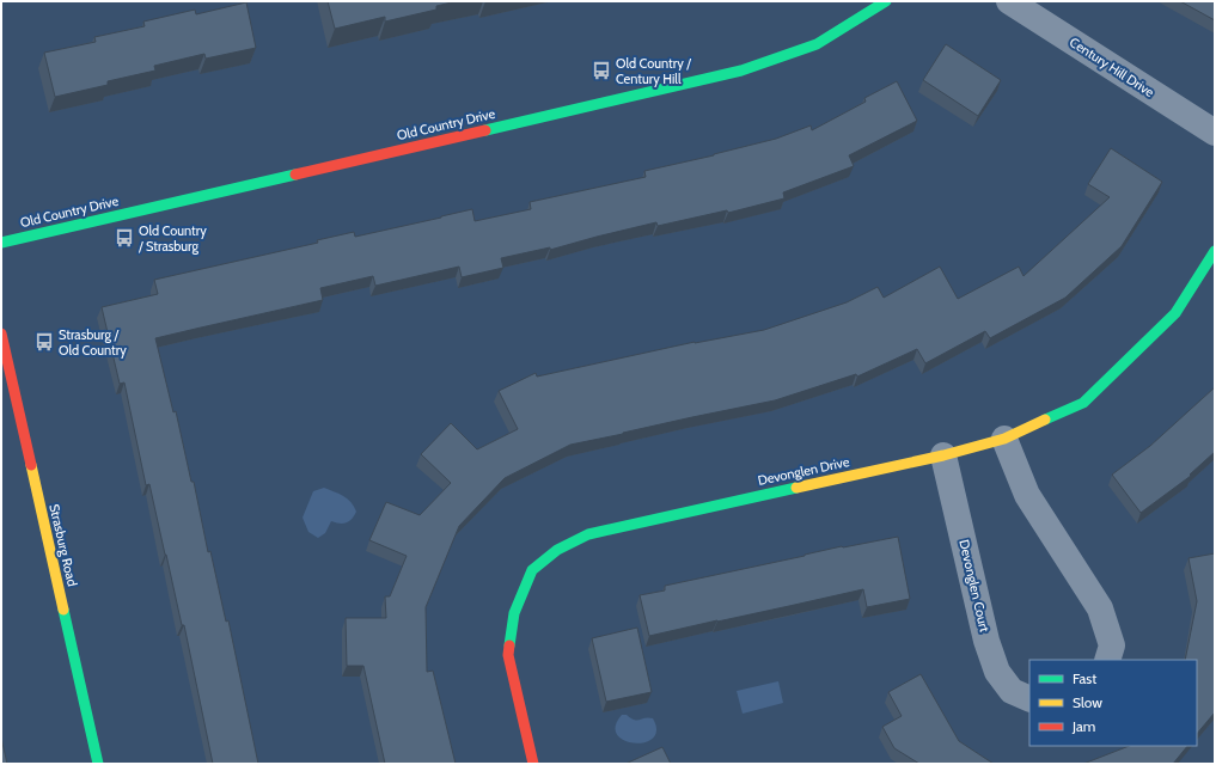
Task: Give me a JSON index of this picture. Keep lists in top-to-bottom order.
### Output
{
  "streets": {
    "street": [
      "Century Hill Drive",
      "Old Country Drive",
      "Devonglen Drive",
      "Strasburg Road",
      "Devonglen Court"
    ]
  },
  "crossings": [
    ["Devonglen Drive", "Devonglen Court"]
  ],
  "places": {
    "bus stop": ["Old Country / Century Hill", "Old Country / Strasburg", "Strasburg / Old Country"]
  },
  "legend": ["Fast", "Slow", "Jam"]
}
